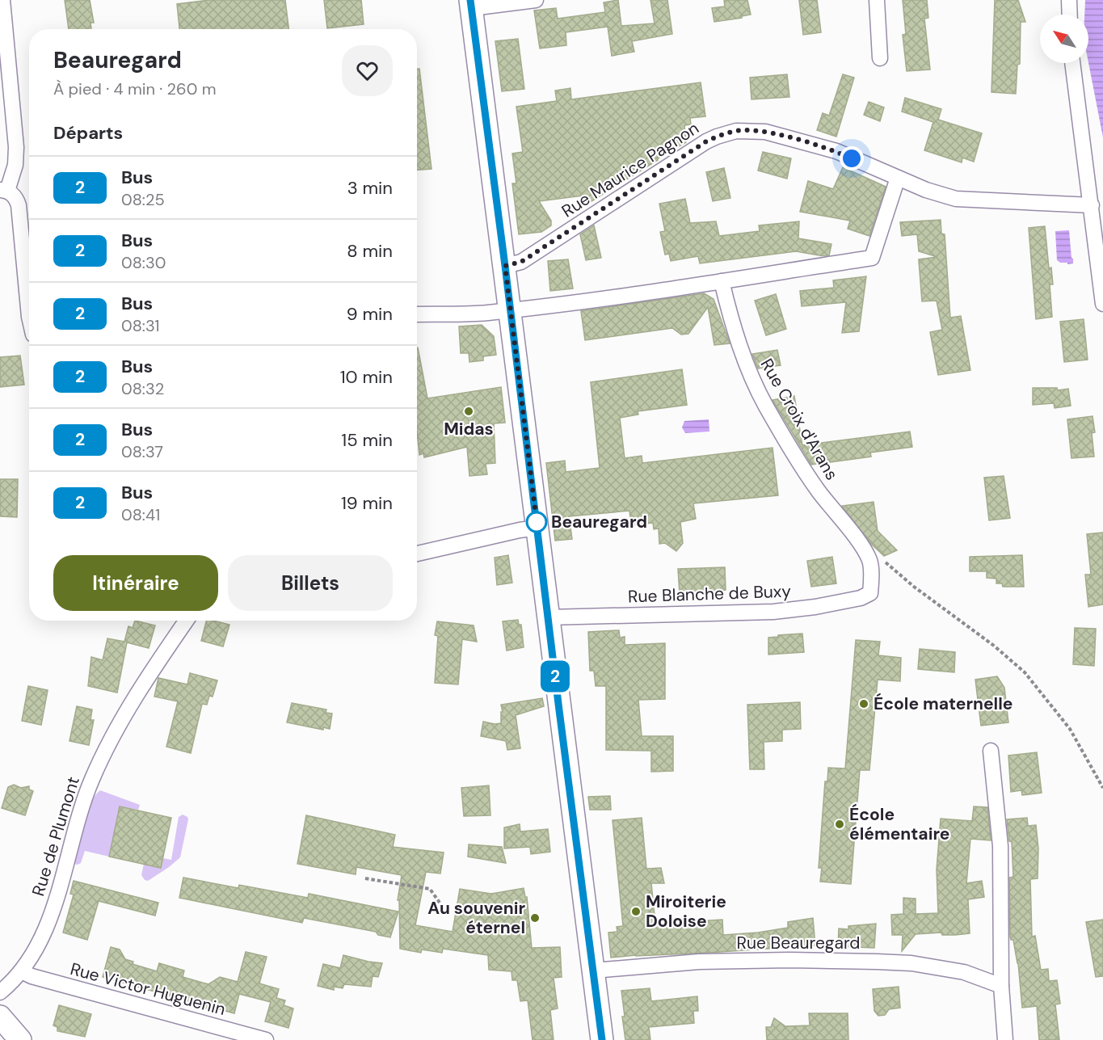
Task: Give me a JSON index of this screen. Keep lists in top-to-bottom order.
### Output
{
  "streets": {
    "street": [
      "Rue Maurice Pagnon",
      "Rue Croix d'Arans",
      "Rue Blanche de Buxy",
      "Rue de Plumont",
      "Rue Beauregard",
      "Rue Victor Huguenin"
    ]
  },
  "crossings": [
    ["Rue Croix d'Arans", "Rue Blanche de Buxy"],
    ["Rue de Plumont", "Rue Victor Huguenin"]
  ],
  "places": [
    "Midas",
    "Beauregard",
    "École maternelle",
    "École élémentaire",
    "Miroiterie Doloise",
    "Au souvenir éternel"
  ],
  "lines": ["bus line 2"],
  "north": "top left",
  "page": {
    "on_map": "2",
    "heading": [
      ["Beauregard", "À pied · 4 min · 260 m"],
      "Départs"
    ],
    "list": [
      {
        "mark": "2",
        "name": "Bus",
        "note": "08:25",
        "value": "3 min"
      },
      {
        "mark": "2",
        "name": "Bus",
        "note": "08:30",
        "value": "8 min"
      },
      {
        "mark": "2",
        "name": "Bus",
        "note": "08:31",
        "value": "9 min"
      },
      {
        "mark": "2",
        "name": "Bus",
        "note": "08:32",
        "value": "10 min"
      },
      {
        "mark": "2",
        "name": "Bus",
        "note": "08:37",
        "value": "15 min"
      },
      {
        "mark": "2",
        "name": "Bus",
        "note": "08:41",
        "value": "19 min"
      }
    ],
    "buttons": ["Itinéraire", "Billets"]
  }
}
